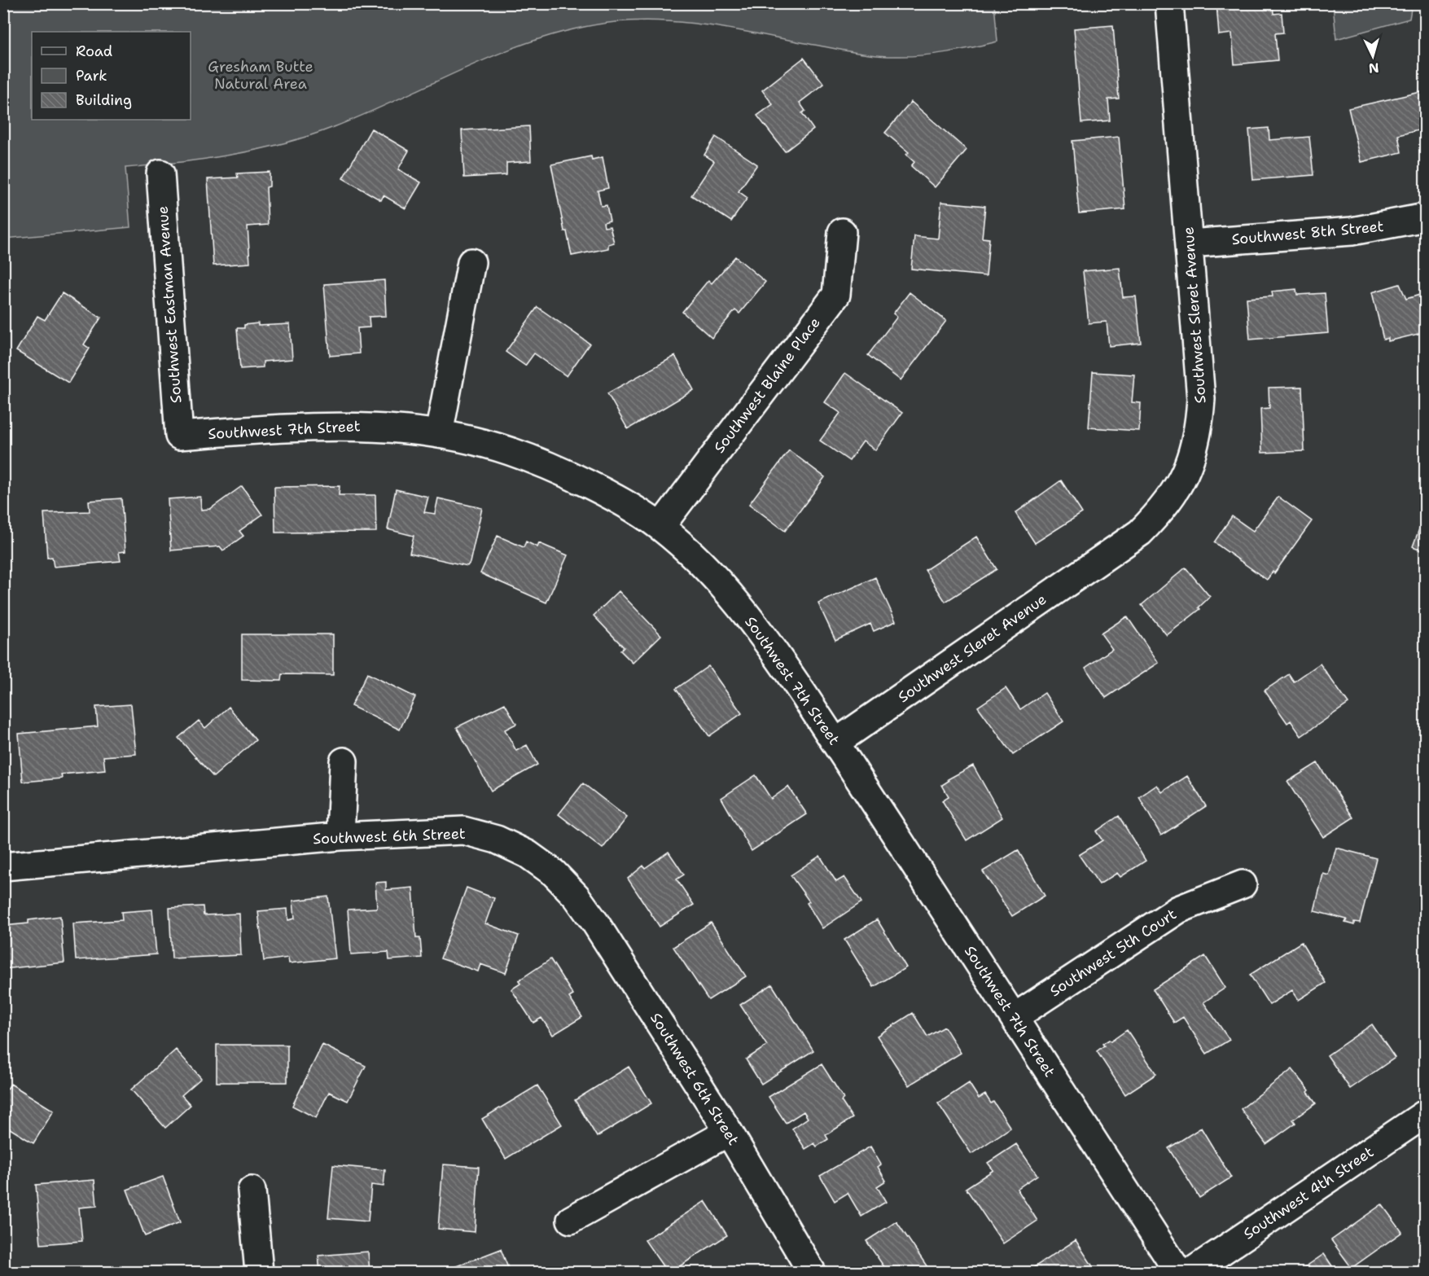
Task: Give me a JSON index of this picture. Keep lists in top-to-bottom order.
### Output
{
  "streets": {
    "street": [
      "Southwest 8th Street",
      "Southwest Eastman Avenue",
      "Southwest Sleret Avenue",
      "Southwest Blaine Place",
      "Southwest 7th Street",
      "Southwest 6th Street",
      "Southwest 5th Court",
      "Southwest 4th Street"
    ]
  },
  "crossings": [
    ["Southwest 8th Street", "Southwest Sleret Avenue"],
    ["Southwest Eastman Avenue", "Southwest 7th Street"],
    ["Southwest Sleret Avenue", "Southwest 7th Street"],
    ["Southwest Blaine Place", "Southwest 7th Street"],
    ["Southwest 7th Street", "Southwest 5th Court"]
  ],
  "parks": ["Gresham Butte Natural Area"],
  "legend": ["Road", "Park", "Building"],
  "north": "bottom"
}
